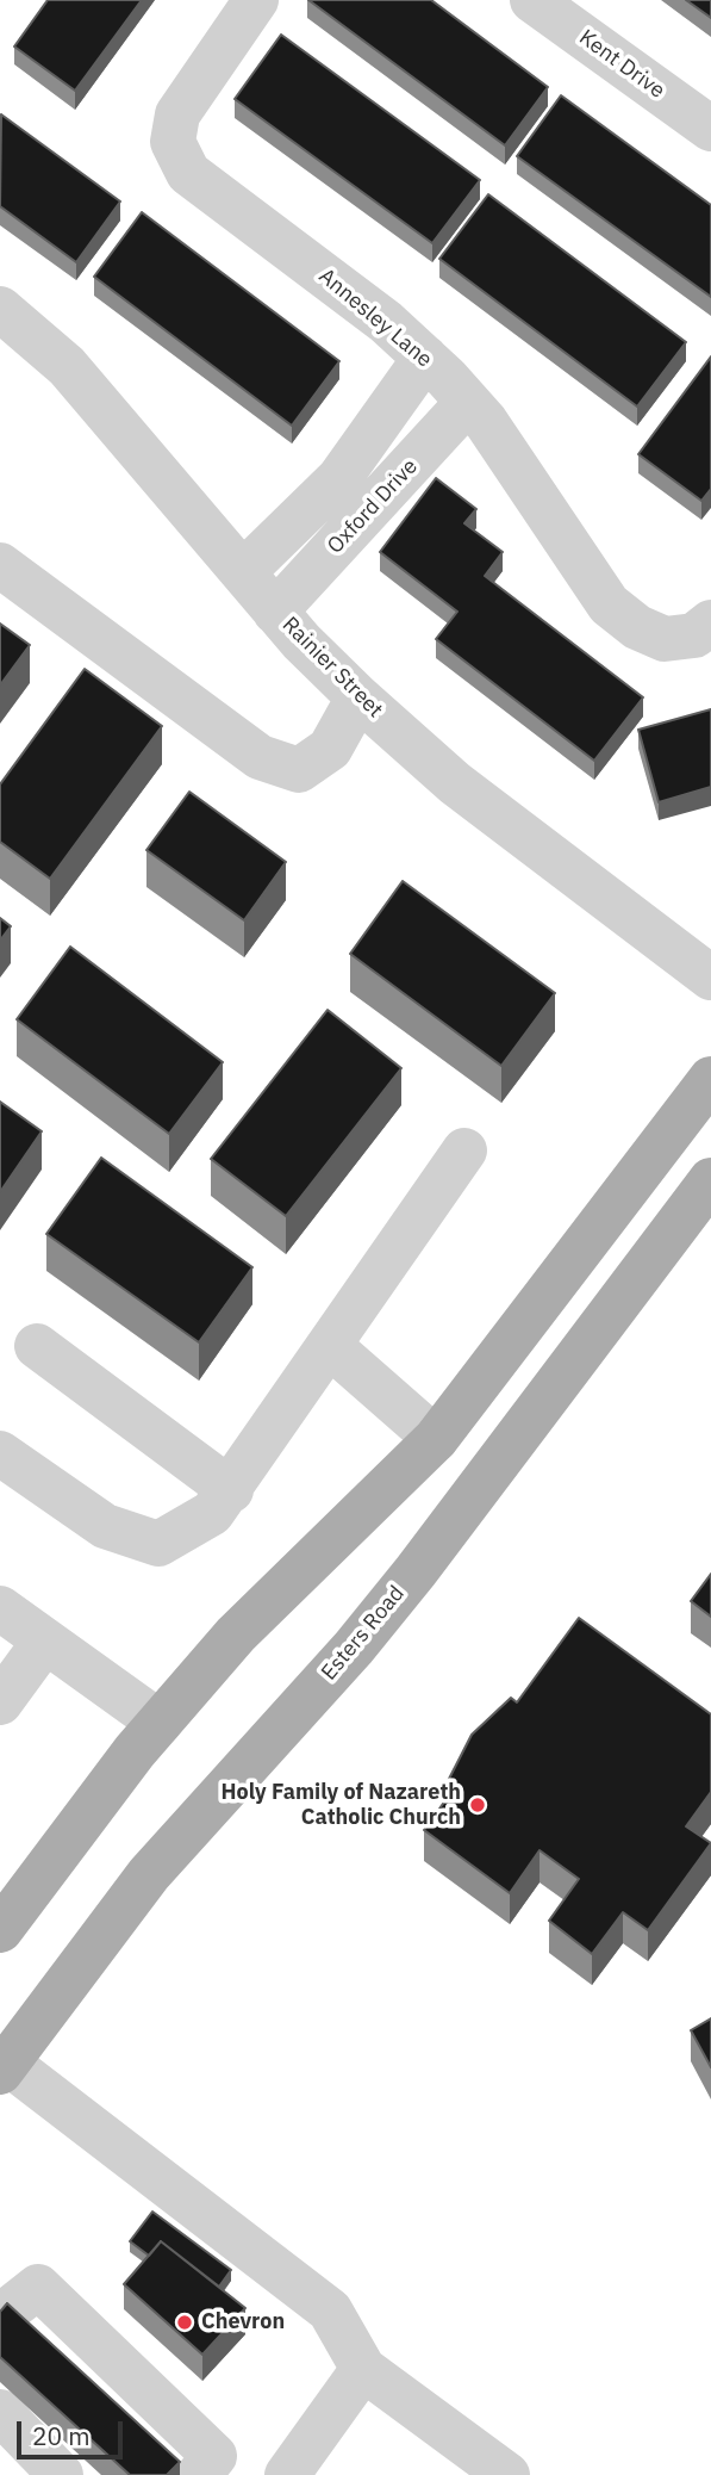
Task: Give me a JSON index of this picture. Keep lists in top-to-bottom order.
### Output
{
  "streets": {
    "main road": ["Esters Road"],
    "street": [
      "Kent Drive",
      "Annesley Lane",
      "Oxford Drive",
      "Rainier Street"
    ]
  },
  "crossings": [
    ["Annesley Lane", "Oxford Drive"],
    ["Oxford Drive", "Rainier Street"]
  ],
  "places": ["Holy Family of Nazareth Catholic Church", "Chevron"],
  "scale_bar": "20 m"
}
